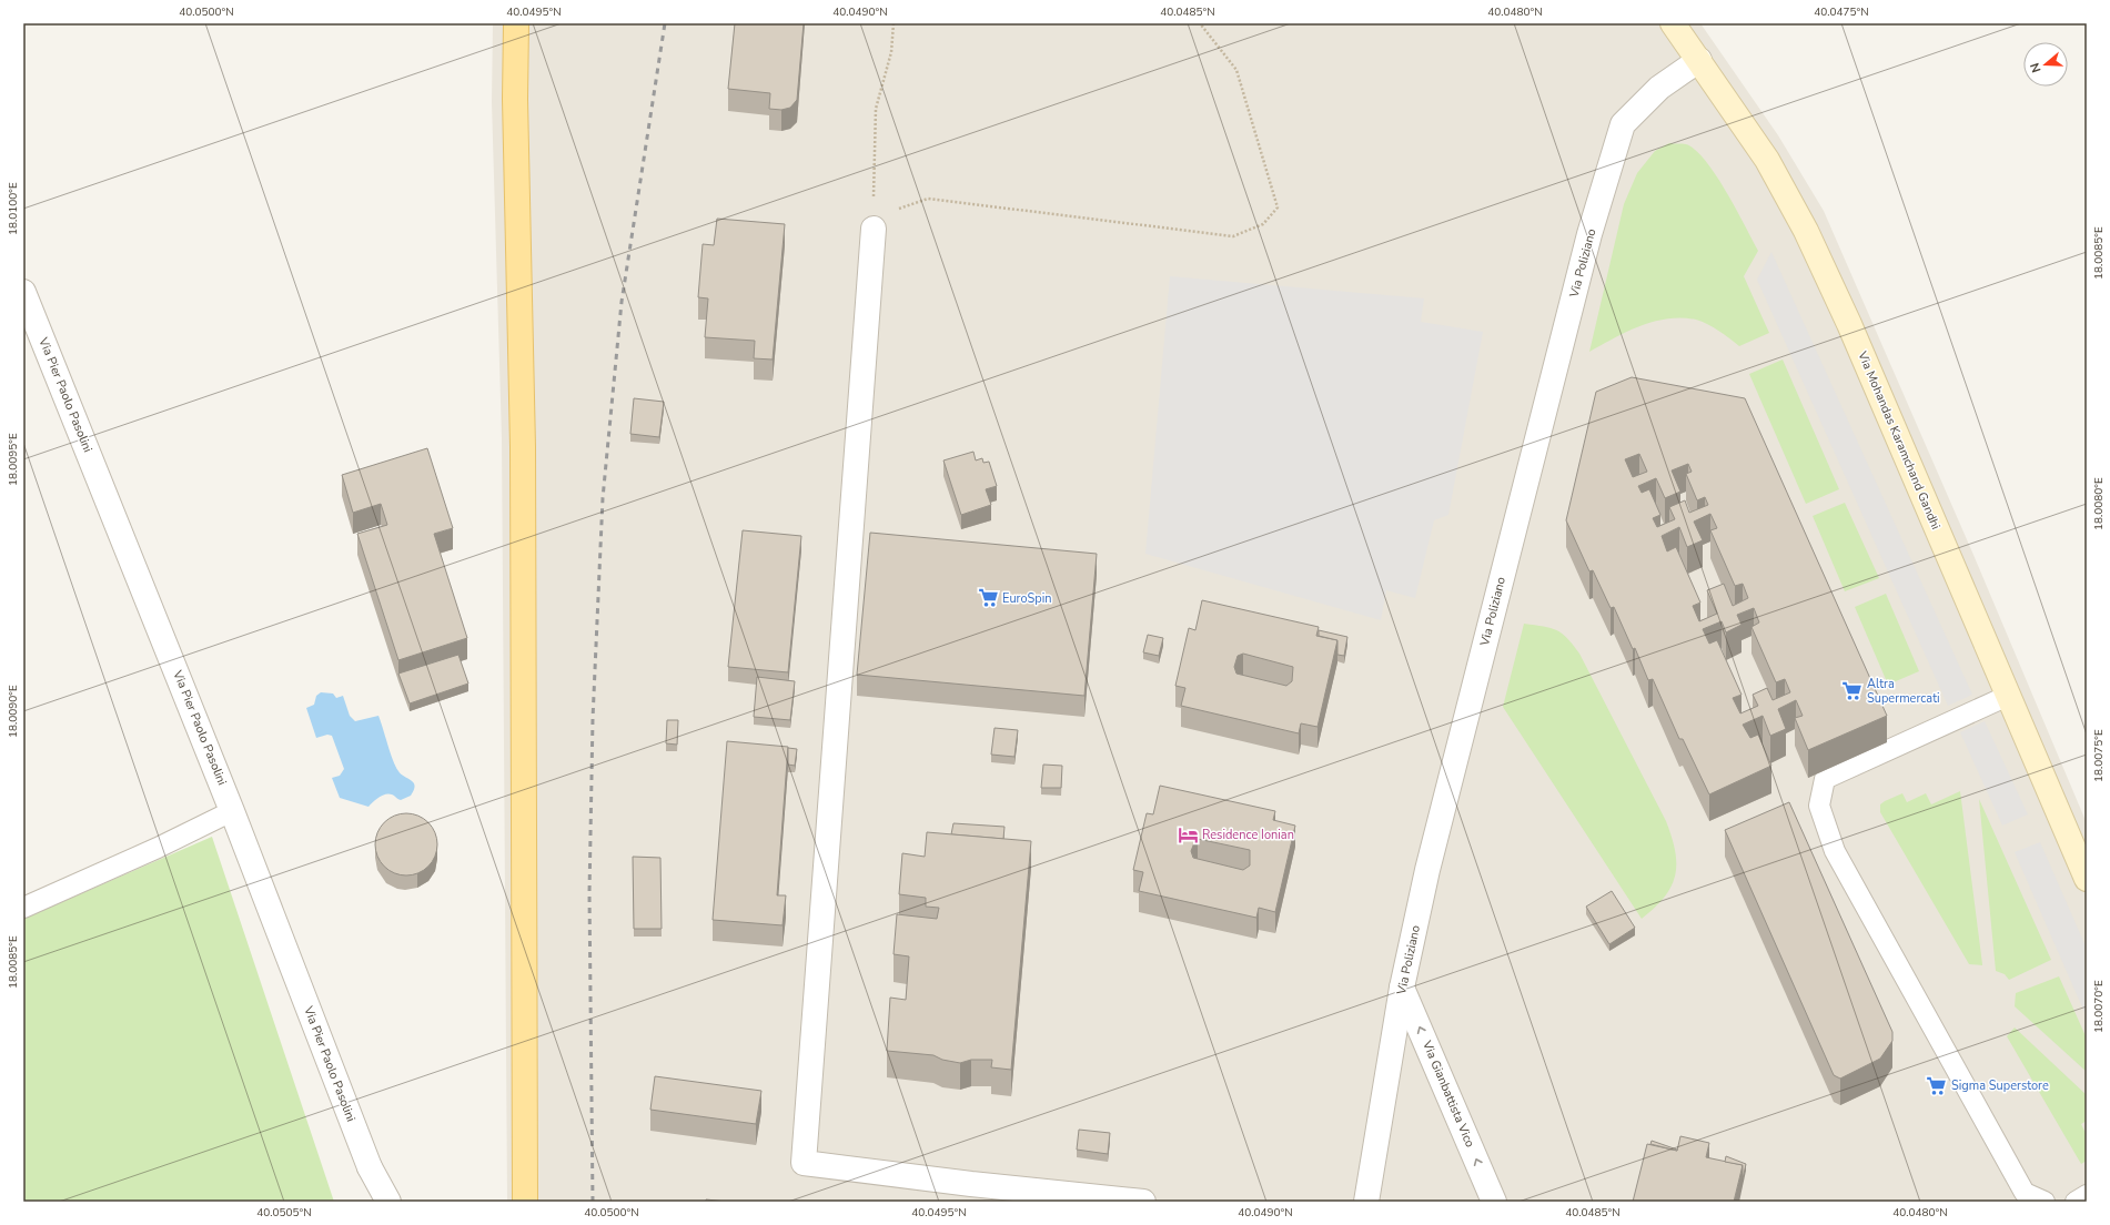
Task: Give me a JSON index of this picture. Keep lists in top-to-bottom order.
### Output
{
  "streets": {
    "main road": ["Via Mohandas Karamchand Gandhi"],
    "street": ["Via Poliziano", "Via Pier Paolo Pasolini", "Via Gianbattista Vico"]
  },
  "crossings": [
    ["Via Poliziano", "Via Mohandas Karamchand Gandhi"],
    ["Via Poliziano", "Via Gianbattista Vico"]
  ],
  "one_way": ["Via Gianbattista Vico"],
  "places": {
    "supermarket": ["EuroSpin", "Altra Supermercati", "Sigma Superstore"],
    "hotel": ["Residence Ionian"]
  },
  "north": "left",
  "coordinates": [
    "40.0500°N",
    "40.0495°N",
    "40.0490°N",
    "40.0485°N",
    "40.0480°N",
    "40.0475°N",
    "18.0100°E",
    "18.0085°E",
    "18.0095°E",
    "18.0080°E",
    "18.0090°E",
    "18.0075°E",
    "18.0070°E",
    "40.0505°N"
  ]
}
